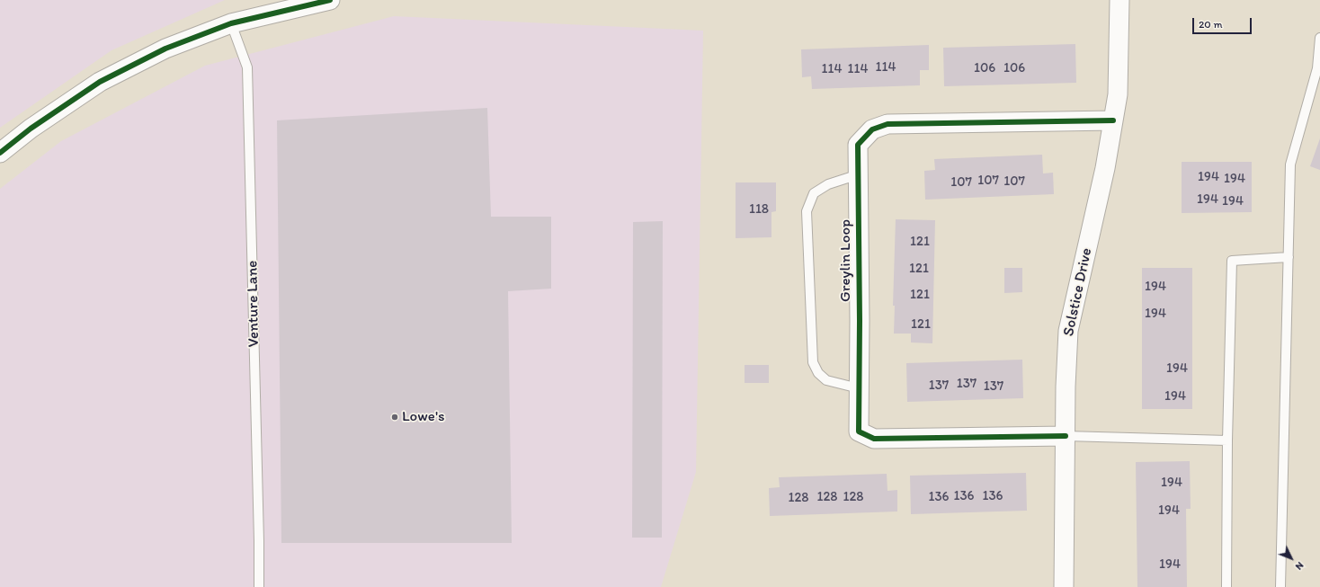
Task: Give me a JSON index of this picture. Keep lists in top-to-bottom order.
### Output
{
  "streets": {
    "street": ["Greylin Loop", "Solstice Drive"],
    "lane": ["Venture Lane"]
  },
  "crossings": [
    ["Greylin Loop", "Solstice Drive"]
  ],
  "places": ["Lowe's"],
  "house_numbers": [
    "114",
    "106",
    "106",
    "114",
    "114",
    "194",
    "194",
    "107",
    "107",
    "107",
    "194",
    "194",
    "118",
    "121",
    "121",
    "194",
    "121",
    "194",
    "121",
    "194",
    "137",
    "137",
    "137",
    "194",
    "194",
    "136",
    "136",
    "128",
    "128",
    "136",
    "128",
    "194",
    "194"
  ],
  "scale_bar": "20 m",
  "north": "bottom right"
}
